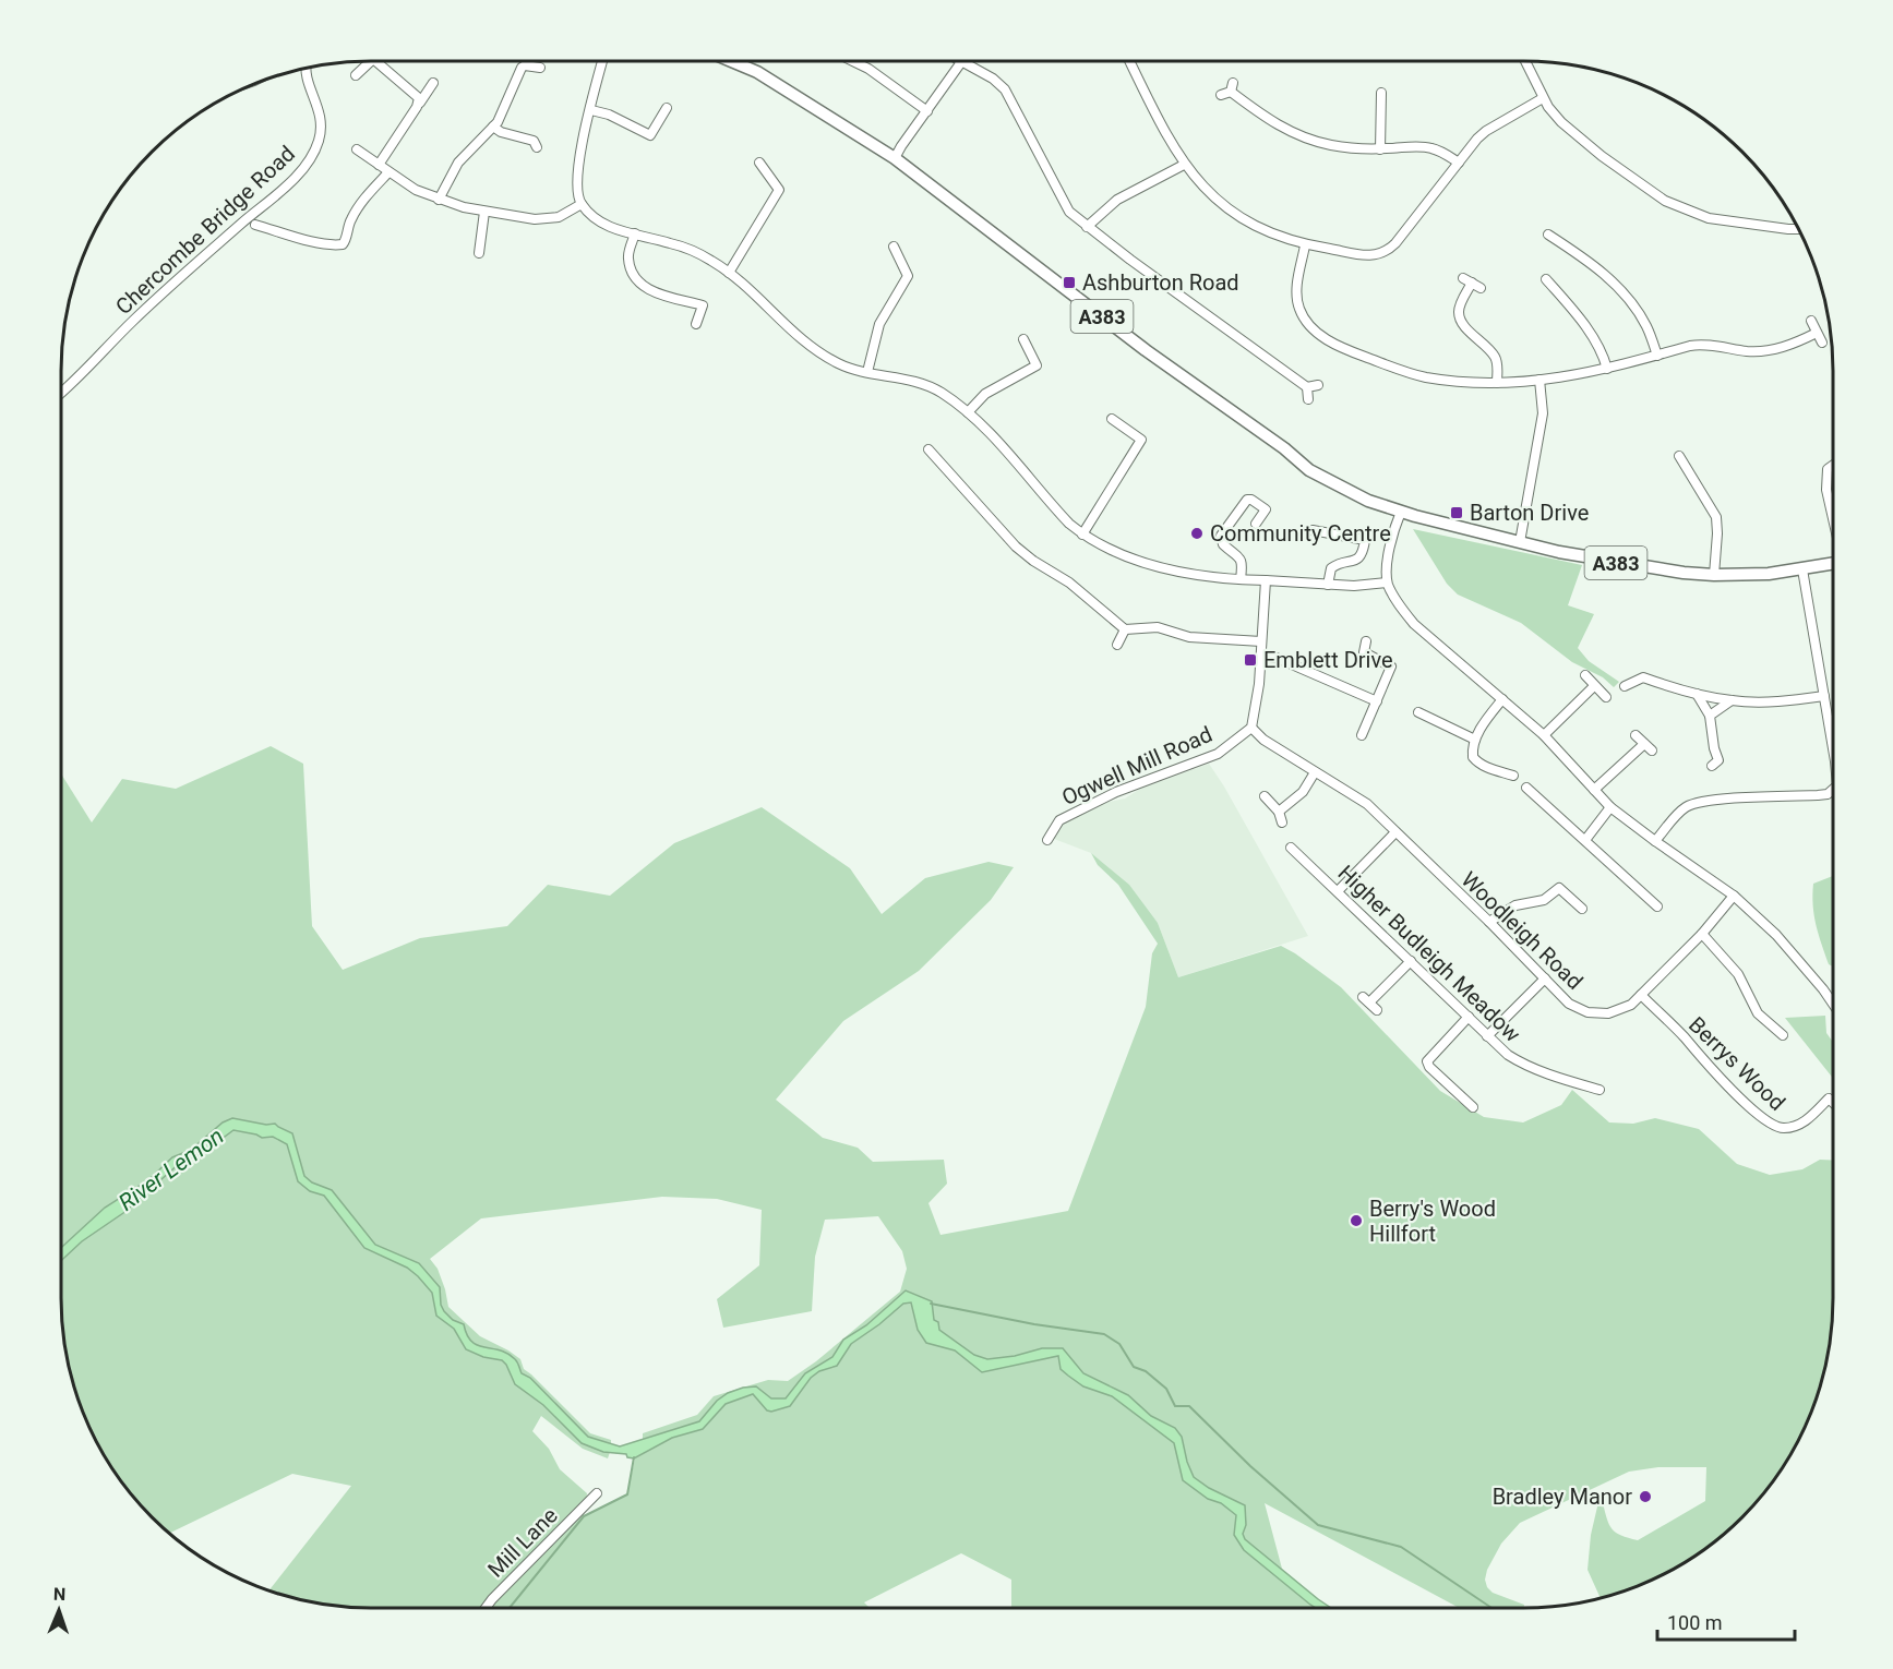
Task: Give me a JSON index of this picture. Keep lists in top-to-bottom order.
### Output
{
  "streets": {
    "main road": ["A383"],
    "street": [
      "Chercombe Bridge Road",
      "Ogwell Mill Road",
      "Woodleigh Road",
      "Higher Budleigh Meadow",
      "Berrys Wood",
      "Mill Lane"
    ]
  },
  "crossings": [
    ["Ogwell Mill Road", "Woodleigh Road"],
    ["Woodleigh Road", "Berrys Wood"]
  ],
  "water": ["River Lemon"],
  "places": {
    "transit": ["Ashburton Road", "Barton Drive", "Emblett Drive"],
    "other": ["Community Centre", "Berry's Wood Hillfort", "Bradley Manor"]
  },
  "scale_bar": "100 m",
  "north": "top"
}
